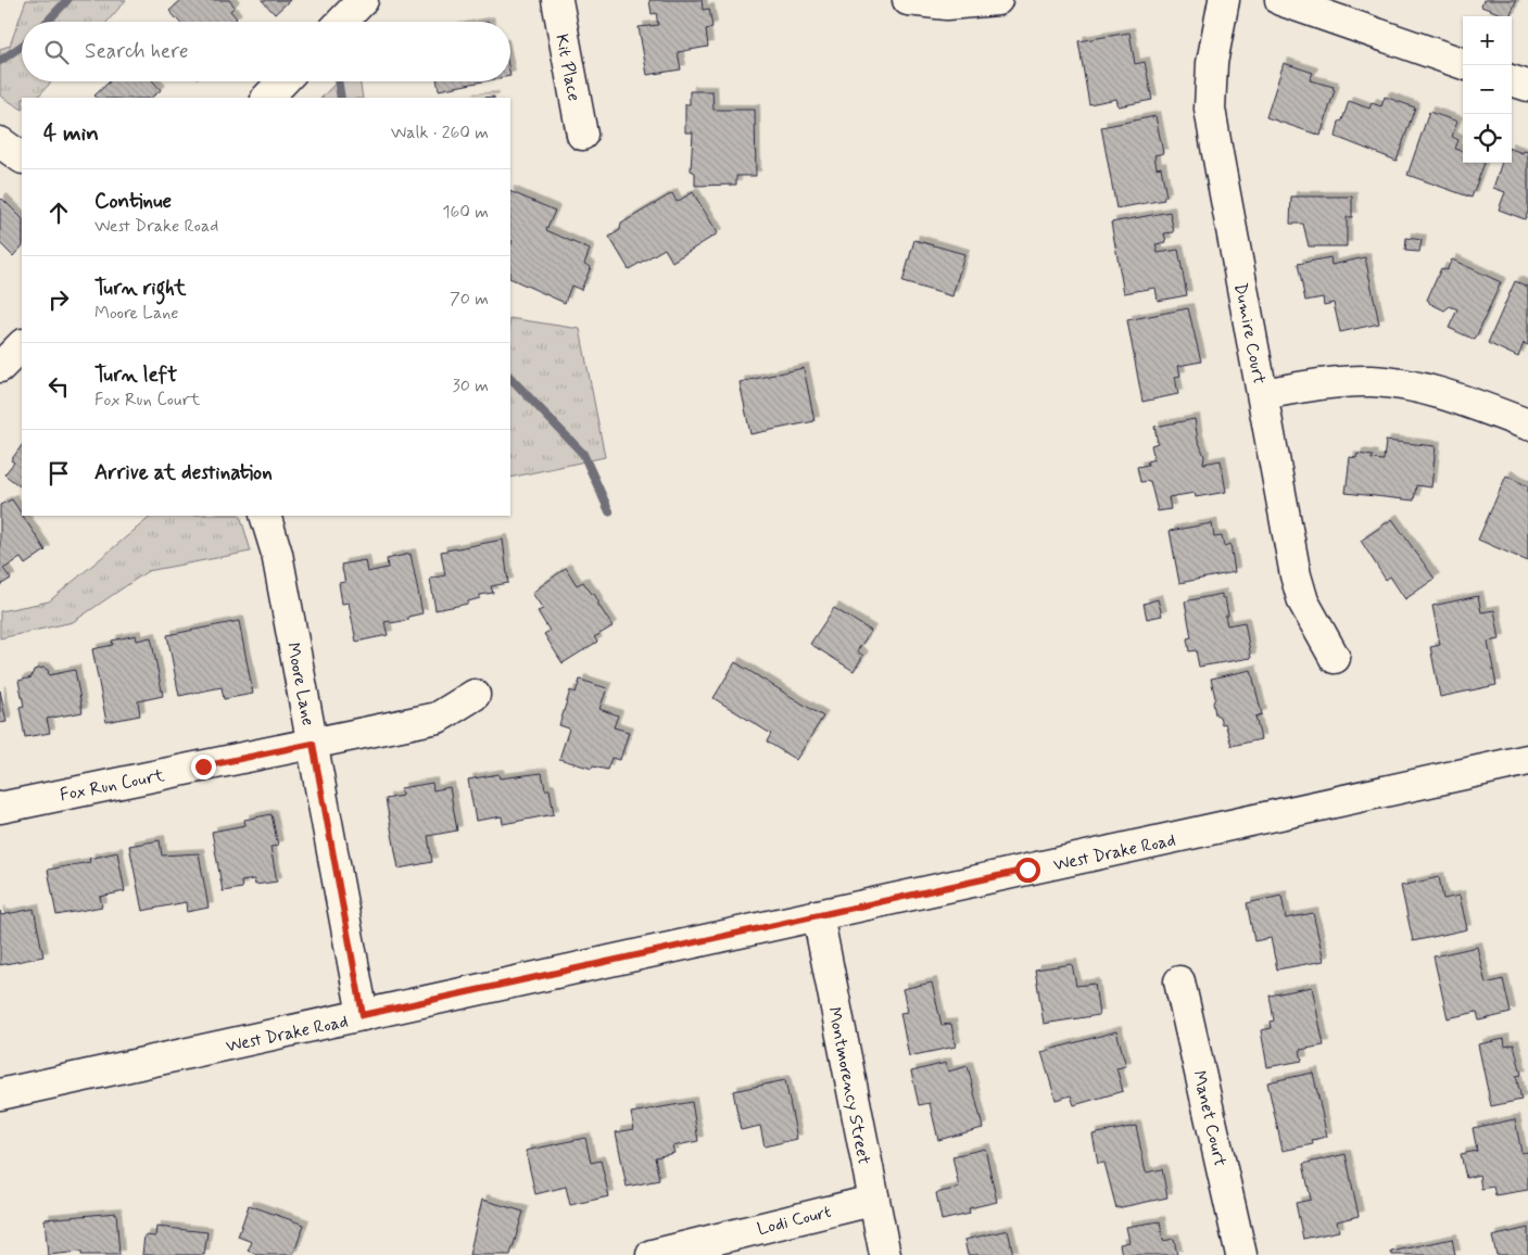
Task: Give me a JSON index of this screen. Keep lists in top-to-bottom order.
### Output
{
  "streets": {
    "street": [
      "Kit Place",
      "Dumire Court",
      "Moore Lane",
      "Fox Run Court",
      "West Drake Road",
      "Montmorency Street",
      "Manet Court",
      "Lodi Court"
    ]
  },
  "crossings": [
    ["Moore Lane", "Fox Run Court"],
    ["Moore Lane", "West Drake Road"],
    ["West Drake Road", "Montmorency Street"],
    ["Montmorency Street", "Lodi Court"]
  ],
  "page": {
    "map_buttons": ["+", "−"],
    "search": "Search here",
    "heading": ["4 min", "Walk · 260 m"],
    "list": [
      ["Continue", "West Drake Road", "160 m"],
      ["Turn right", "Moore Lane", "70 m"],
      ["Turn left", "Fox Run Court", "30 m"],
      "Arrive at destination"
    ]
  }
}
